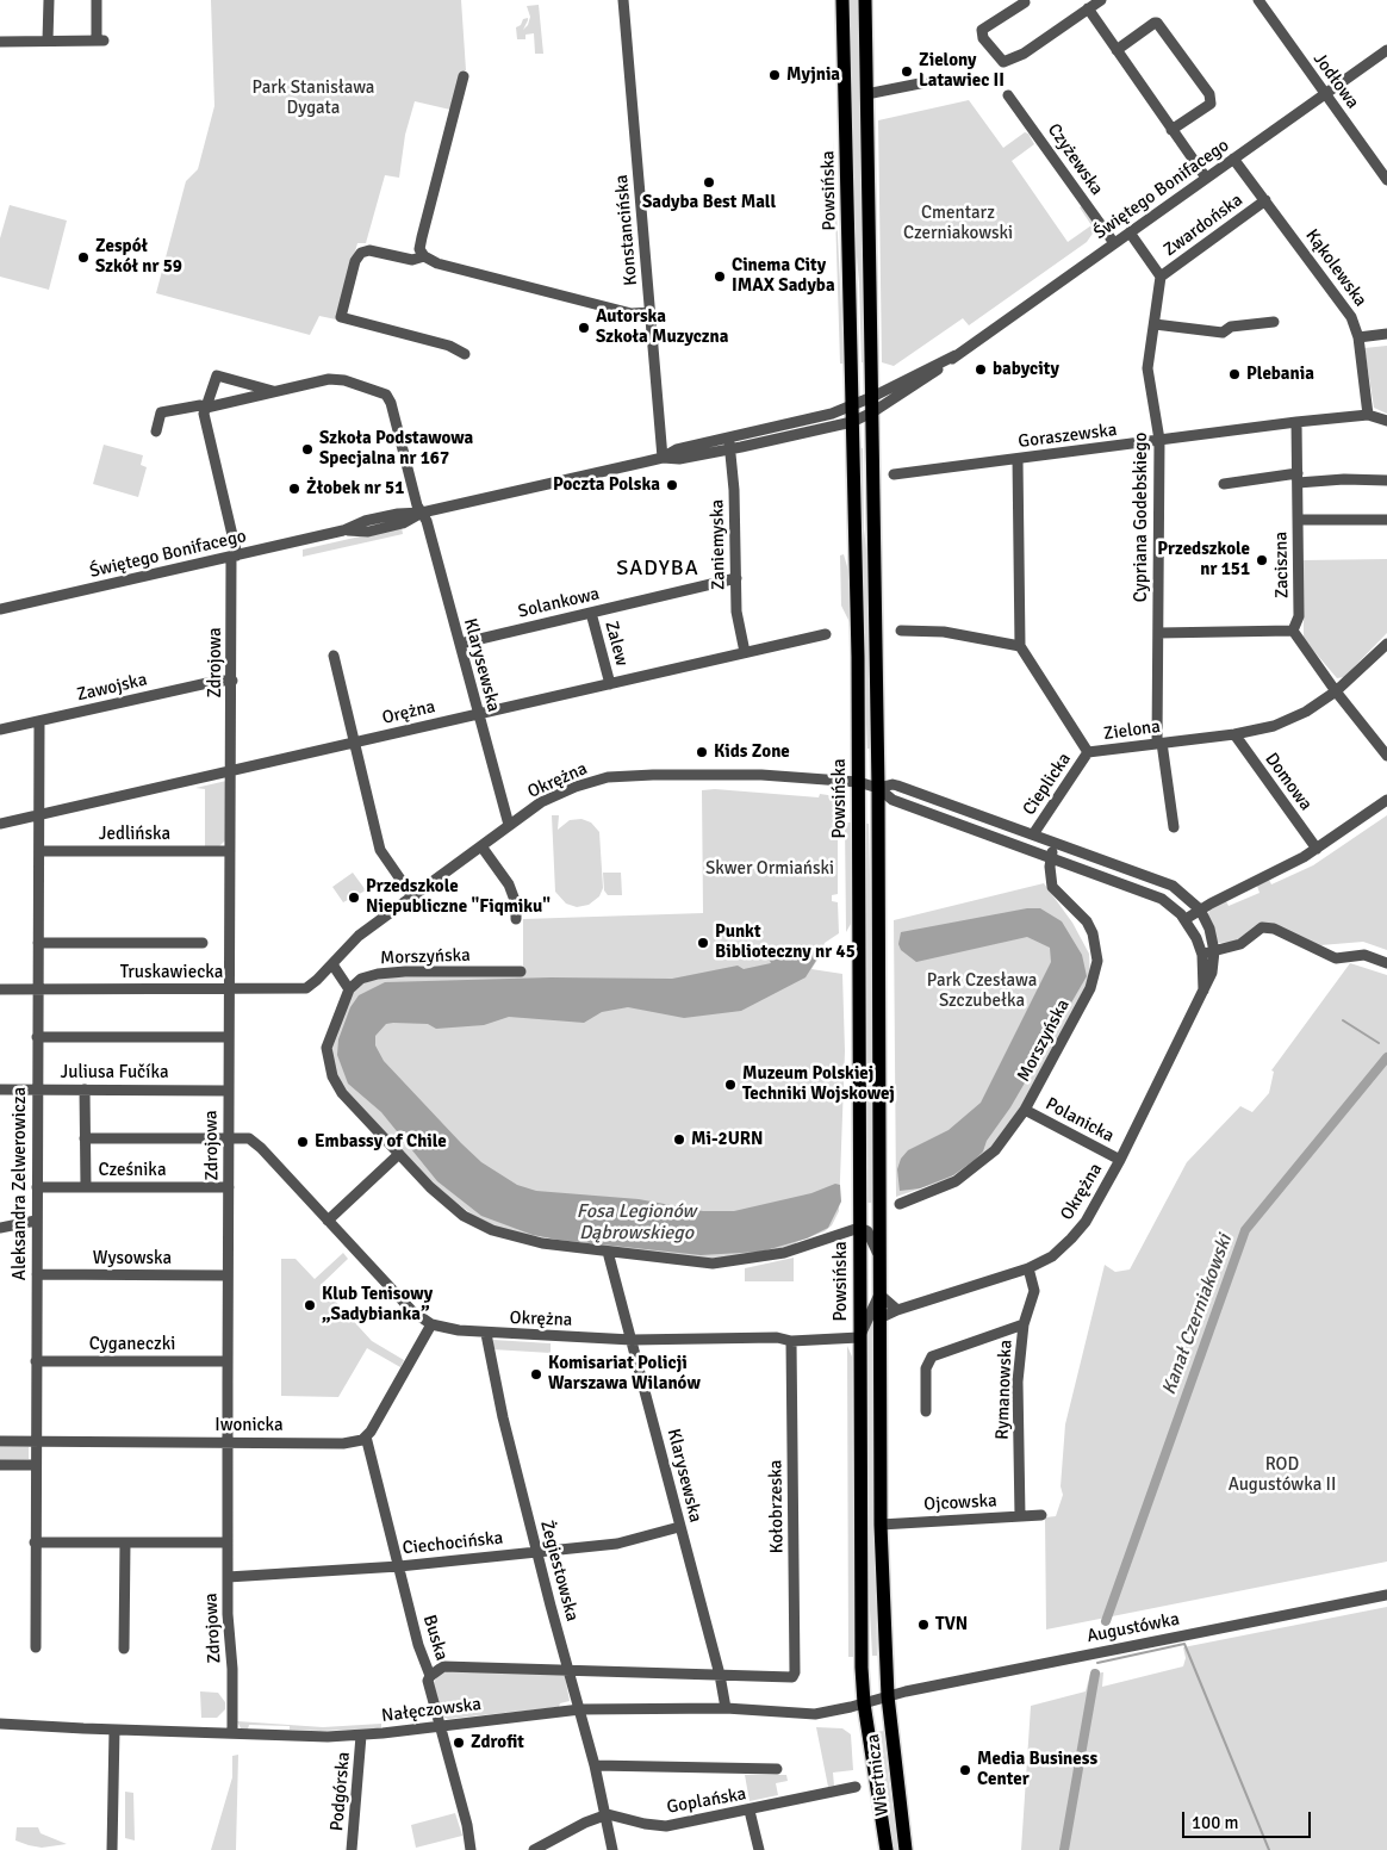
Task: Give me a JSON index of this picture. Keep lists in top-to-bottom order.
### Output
{
  "streets": {
    "main road": ["Powsińska", "Wiertnicza"],
    "street": [
      "Jodłowa",
      "Czyżewska",
      "Świętego Bonifacego",
      "Zwardońska",
      "Konstancińska",
      "Kąkolewska",
      "Goraszewska",
      "Cypriana Godebskiego",
      "Zaniemyska",
      "Zaciszna",
      "Solankowa",
      "Zalew",
      "Zdrojowa",
      "Klarysewska",
      "Zawojska",
      "Orężna",
      "Zielona",
      "Okrężna",
      "Domowa",
      "Cieplicka",
      "Jedlińska",
      "Morszyńska",
      "Truskawiecka",
      "Juliusa Fučíka",
      "Polanicka",
      "Cześnika",
      "Aleksandra Zelwerowicza",
      "Wysowska",
      "Cyganeczki",
      "Rymanowska",
      "Iwonicka",
      "Ojcowska",
      "Kołobrzeska",
      "Ciechocińska",
      "Żegiestowska",
      "Augustówka",
      "Buska",
      "Nałęczowska",
      "Podgórska",
      "Goplańska"
    ]
  },
  "crossings": [
    ["Jodłowa", "Świętego Bonifacego"],
    ["Czyżewska", "Świętego Bonifacego"],
    ["Świętego Bonifacego", "Powsińska"],
    ["Świętego Bonifacego", "Konstancińska"],
    ["Świętego Bonifacego", "Kąkolewska"],
    ["Świętego Bonifacego", "Zaniemyska"],
    ["Świętego Bonifacego", "Zdrojowa"],
    ["Świętego Bonifacego", "Klarysewska"],
    ["Powsińska", "Okrężna"],
    ["Powsińska", "Ojcowska"],
    ["Powsińska", "Augustówka"],
    ["Powsińska", "Nałęczowska"],
    ["Powsińska", "Wiertnicza"],
    ["Zwardońska", "Kąkolewska"],
    ["Zwardońska", "Cypriana Godebskiego"],
    ["Kąkolewska", "Goraszewska"],
    ["Goraszewska", "Cypriana Godebskiego"],
    ["Goraszewska", "Zaciszna"],
    ["Cypriana Godebskiego", "Zielona"],
    ["Zaniemyska", "Solankowa"],
    ["Zaniemyska", "Orężna"],
    ["Solankowa", "Zalew"],
    ["Solankowa", "Klarysewska"],
    ["Zalew", "Orężna"],
    ["Zdrojowa", "Zawojska"],
    ["Zdrojowa", "Orężna"],
    ["Zdrojowa", "Jedlińska"],
    ["Zdrojowa", "Truskawiecka"],
    ["Zdrojowa", "Juliusa Fučíka"],
    ["Zdrojowa", "Cześnika"],
    ["Zdrojowa", "Wysowska"],
    ["Zdrojowa", "Cyganeczki"],
    ["Zdrojowa", "Iwonicka"],
    ["Zdrojowa", "Ciechocińska"],
    ["Zdrojowa", "Nałęczowska"],
    ["Klarysewska", "Orężna"],
    ["Klarysewska", "Okrężna"],
    ["Klarysewska", "Ciechocińska"],
    ["Klarysewska", "Nałęczowska"],
    ["Zawojska", "Aleksandra Zelwerowicza"],
    ["Orężna", "Aleksandra Zelwerowicza"],
    ["Zielona", "Domowa"],
    ["Zielona", "Cieplicka"],
    ["Okrężna", "Cieplicka"],
    ["Okrężna", "Morszyńska"],
    ["Okrężna", "Truskawiecka"],
    ["Okrężna", "Polanicka"],
    ["Okrężna", "Rymanowska"],
    ["Okrężna", "Kołobrzeska"],
    ["Okrężna", "Żegiestowska"],
    ["Jedlińska", "Aleksandra Zelwerowicza"],
    ["Morszyńska", "Polanicka"],
    ["Truskawiecka", "Aleksandra Zelwerowicza"],
    ["Juliusa Fučíka", "Aleksandra Zelwerowicza"],
    ["Cześnika", "Aleksandra Zelwerowicza"],
    ["Aleksandra Zelwerowicza", "Wysowska"],
    ["Aleksandra Zelwerowicza", "Cyganeczki"],
    ["Aleksandra Zelwerowicza", "Iwonicka"],
    ["Rymanowska", "Ojcowska"],
    ["Iwonicka", "Buska"],
    ["Kołobrzeska", "Nałęczowska"],
    ["Ciechocińska", "Żegiestowska"],
    ["Ciechocińska", "Buska"],
    ["Żegiestowska", "Nałęczowska"],
    ["Żegiestowska", "Goplańska"],
    ["Augustówka", "Nałęczowska"],
    ["Augustówka", "Wiertnicza"],
    ["Buska", "Nałęczowska"],
    ["Nałęczowska", "Wiertnicza"],
    ["Nałęczowska", "Podgórska"]
  ],
  "districts": ["SADYBA"],
  "water": ["Fosa Legionów Dąbrowskiego", "Kanał Czerniakowski"],
  "parks": [
    "Park Stanisława Dygata",
    "Cmentarz Czerniakowski",
    "Skwer Ormiański",
    "Park Czesława Szczubełka",
    "ROD Augustówka II"
  ],
  "places": [
    "Zielony Latawiec II",
    "Myjnia",
    "Sadyba Best Mall",
    "Zespół Szkół nr 59",
    "Cinema City IMAX Sadyba",
    "Autorska Szkoła Muzyczna",
    "babycity",
    "Plebania",
    "Szkoła Podstawowa Specjalna nr 167",
    "Poczta Polska",
    "Żłobek nr 51",
    "Przedszkole nr 151",
    "Kids Zone",
    "Przedszkole Niepubliczne \"Fiqmiku\"",
    "Punkt Biblioteczny nr 45",
    "Muzeum Polskiej Techniki Wojskowej",
    "Mi-2URN",
    "Embassy of Chile",
    "Klub Tenisowy „Sadybianka”",
    "Komisariat Policji Warszawa Wilanów",
    "TVN",
    "Zdrofit",
    "Media Business Center"
  ],
  "scale_bar": "100 m"
}
